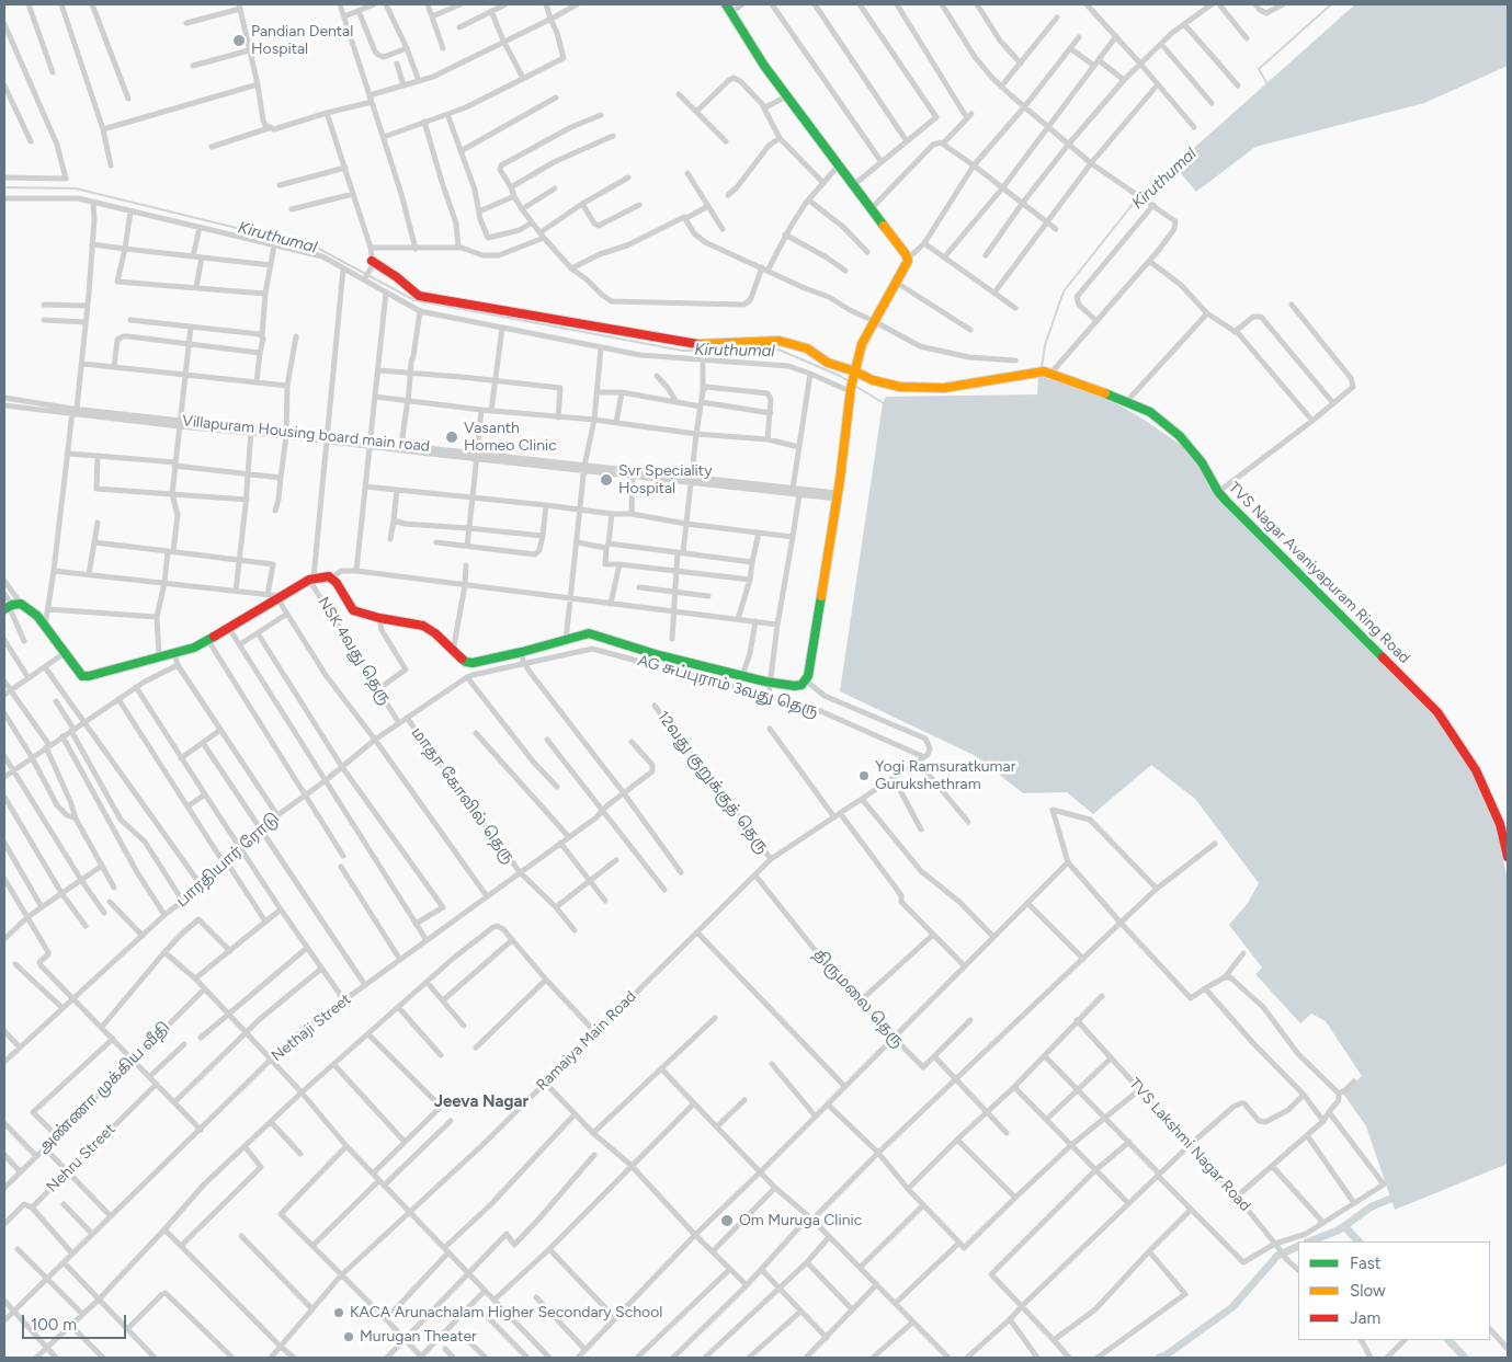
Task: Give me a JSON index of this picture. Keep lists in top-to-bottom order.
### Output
{
  "streets": {
    "street": [
      "Villapuram Housing board main road",
      "TVS Nagar Avaniyapuram Ring Road",
      "NSK 4வது தெரு",
      "AG சுப்புராம் 3வது தெரு",
      "12வது குறுக்குத் தெரு",
      "மாதா கோவில் தெரு",
      "பாரதியார் ரோடு",
      "திருமலை தெரு",
      "Nethaji Street",
      "Ramaiya Main Road",
      "அண்ணா முக்கிய வீதி",
      "TVS Lakshmi Nagar Road",
      "Nehru Street"
    ]
  },
  "crossings": [
    ["NSK 4வது தெரு", "பாரதியார் ரோடு"],
    ["AG சுப்புராம் 3வது தெரு", "Ramaiya Main Road"],
    ["12வது குறுக்குத் தெரு", "Ramaiya Main Road"],
    ["மாதா கோவில் தெரு", "பாரதியார் ரோடு"],
    ["மாதா கோவில் தெரு", "Nethaji Street"],
    ["திருமலை தெரு", "Ramaiya Main Road"]
  ],
  "districts": ["Jeeva Nagar"],
  "water": ["Kiruthumal"],
  "places": [
    "Pandian Dental Hospital",
    "Vasanth Homeo Clinic",
    "Svr Speciality Hospital",
    "Yogi Ramsuratkumar Gurukshethram",
    "Om Muruga Clinic",
    "KACA Arunachalam Higher Secondary School",
    "Murugan Theater"
  ],
  "legend": ["Fast", "Slow", "Jam"],
  "scale_bar": "100 m"
}
